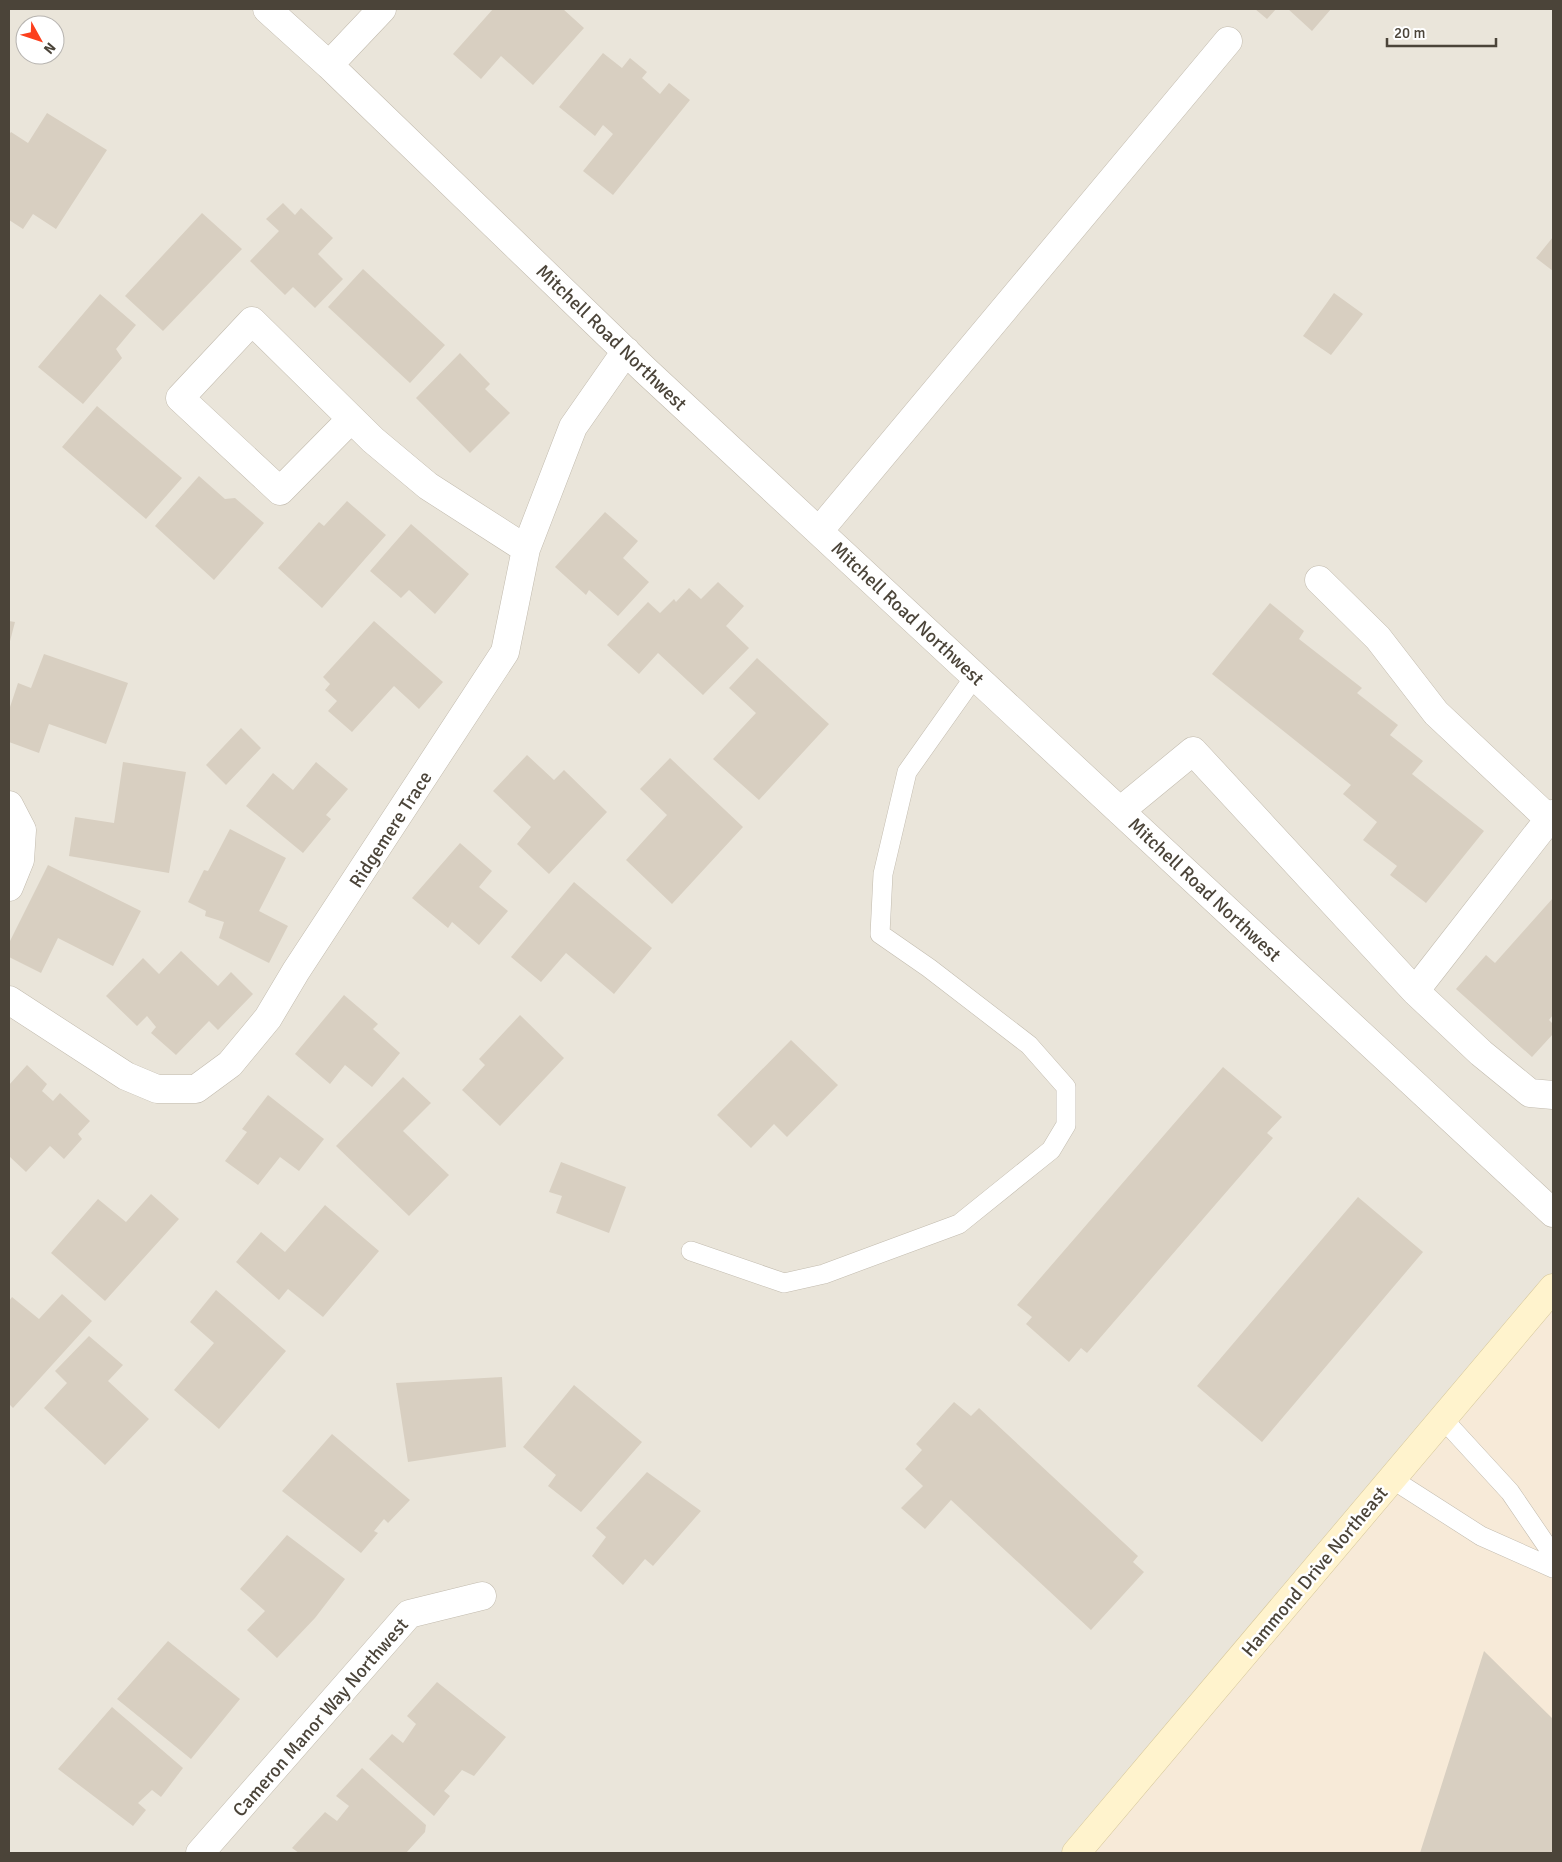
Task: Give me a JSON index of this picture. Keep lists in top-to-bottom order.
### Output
{
  "streets": {
    "street": [
      "Mitchell Road Northwest",
      "Ridgemere Trace",
      "Hammond Drive Northeast",
      "Cameron Manor Way Northwest"
    ]
  },
  "crossings": [
    ["Mitchell Road Northwest", "Ridgemere Trace"]
  ],
  "scale_bar": "20 m",
  "north": "bottom right"
}
